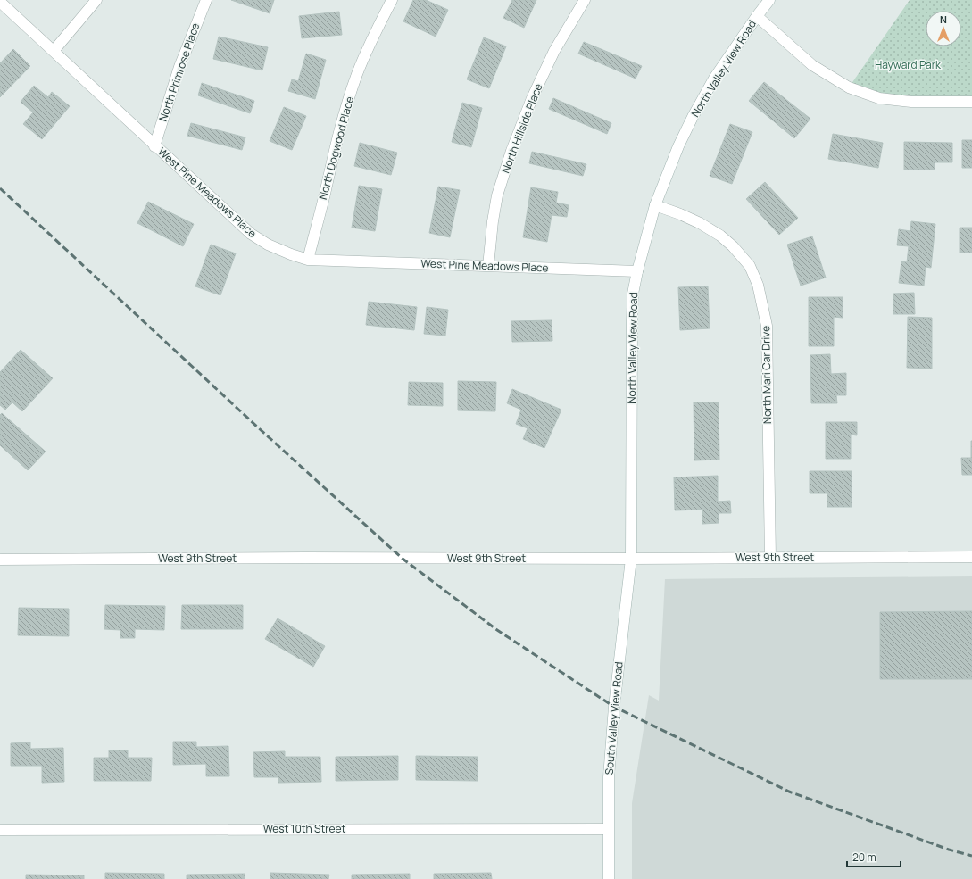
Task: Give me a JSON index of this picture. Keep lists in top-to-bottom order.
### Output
{
  "streets": {
    "street": [
      "North Valley View Road",
      "North Primrose Place",
      "North Hillside Place",
      "North Dogwood Place",
      "West Pine Meadows Place",
      "North Mari Car Drive",
      "West 9th Street",
      "South Valley View Road",
      "West 10th Street"
    ]
  },
  "crossings": [
    ["North Valley View Road", "West Pine Meadows Place"],
    ["North Valley View Road", "North Mari Car Drive"],
    ["North Valley View Road", "West 9th Street"],
    ["North Valley View Road", "South Valley View Road"],
    ["North Primrose Place", "West Pine Meadows Place"],
    ["North Hillside Place", "West Pine Meadows Place"],
    ["North Dogwood Place", "West Pine Meadows Place"],
    ["North Mari Car Drive", "West 9th Street"],
    ["West 9th Street", "South Valley View Road"],
    ["South Valley View Road", "West 10th Street"]
  ],
  "parks": ["Hayward Park"],
  "scale_bar": "20 m",
  "north": "top"
}
